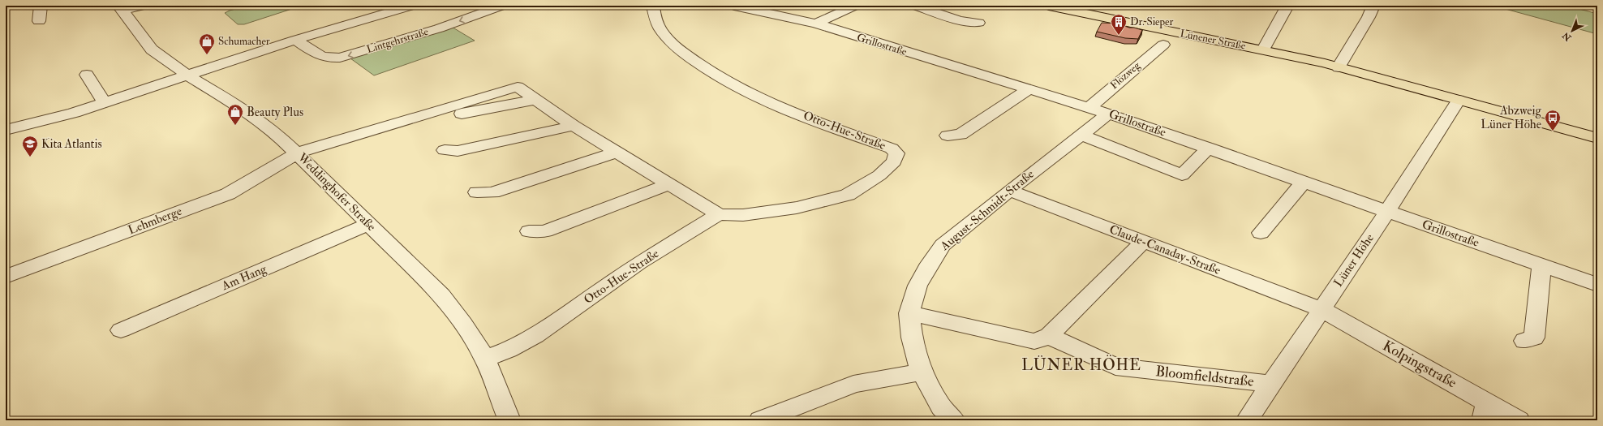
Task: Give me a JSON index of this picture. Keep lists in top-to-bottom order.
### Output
{
  "streets": {
    "main road": ["Lünener Straße"],
    "street": [
      "Lintgehrstraße",
      "Grillostraße",
      "Flözweg",
      "Otto-Hue-Straße",
      "Weddinghofer Straße",
      "August-Schmidt-Straße",
      "Lehmberge",
      "Claude-Canaday-Straße",
      "Lüner Höhe",
      "Am Hang",
      "Kolpingstraße",
      "Bloomfieldstraße"
    ]
  },
  "crossings": [
    ["Lünener Straße", "Lüner Höhe"],
    ["Grillostraße", "Flözweg"],
    ["Grillostraße", "August-Schmidt-Straße"],
    ["Grillostraße", "Lüner Höhe"],
    ["Otto-Hue-Straße", "Weddinghofer Straße"],
    ["Weddinghofer Straße", "Lehmberge"],
    ["Weddinghofer Straße", "Am Hang"],
    ["August-Schmidt-Straße", "Claude-Canaday-Straße"],
    ["Claude-Canaday-Straße", "Lüner Höhe"],
    ["Claude-Canaday-Straße", "Kolpingstraße"],
    ["Lüner Höhe", "Kolpingstraße"],
    ["Lüner Höhe", "Bloomfieldstraße"]
  ],
  "districts": ["LÜNER HÖHE"],
  "places": {
    "building": ["Dr. Sieper"],
    "shop": ["Schumacher", "Beauty Plus"],
    "bus stop": ["Abzweig Lüner Höhe"],
    "school or university": ["Kita Atlantis"]
  },
  "north": "bottom left"
}
